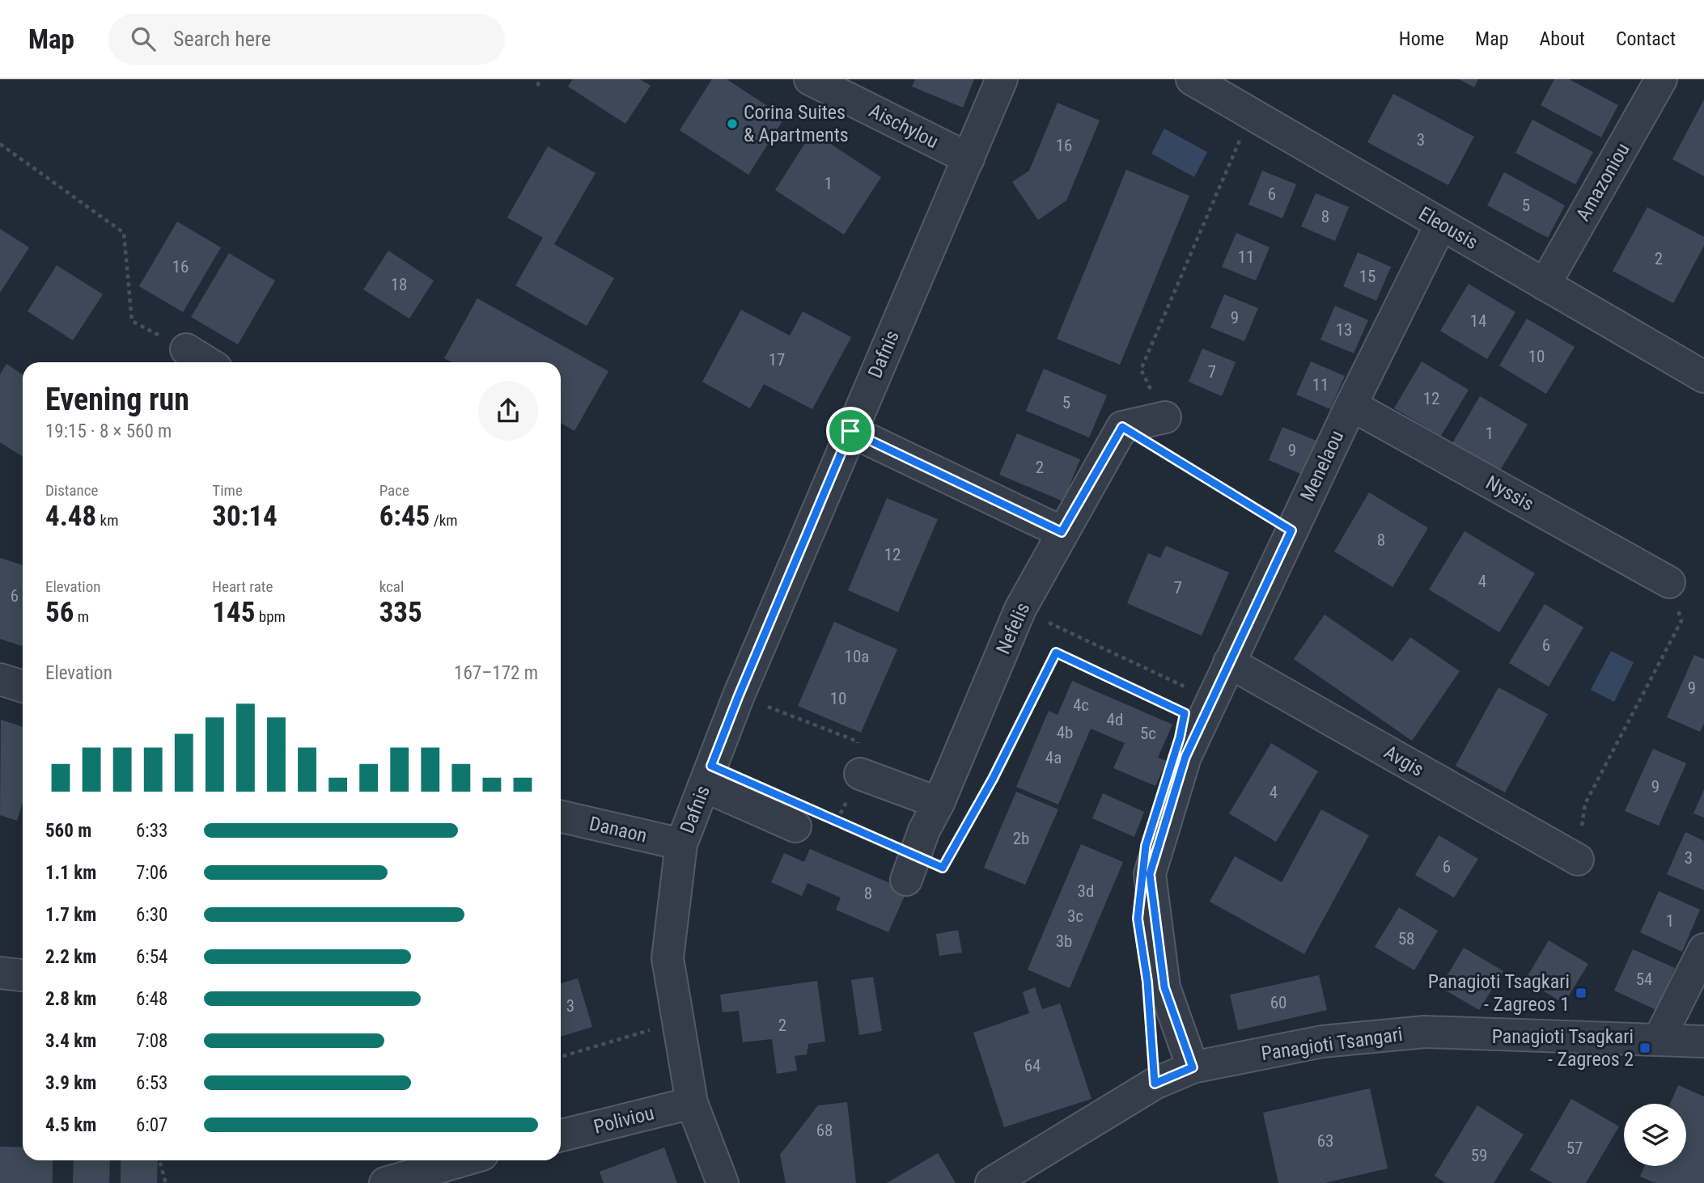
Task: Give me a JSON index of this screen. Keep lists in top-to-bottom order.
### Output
{
  "streets": {
    "street": [
      "Aischylou",
      "Amazoniou",
      "Eleousis",
      "Dafnis",
      "Menelaou",
      "Nyssis",
      "Nefelis",
      "Avgis",
      "Danaon",
      "Panagioti Tsangari",
      "Poliviou"
    ]
  },
  "crossings": [
    ["Aischylou", "Dafnis"],
    ["Amazoniou", "Eleousis"],
    ["Eleousis", "Menelaou"],
    ["Dafnis", "Danaon"],
    ["Dafnis", "Poliviou"],
    ["Menelaou", "Nyssis"],
    ["Menelaou", "Avgis"],
    ["Menelaou", "Panagioti Tsangari"]
  ],
  "places": {
    "other": ["Corina Suites & Apartments"],
    "transit": ["Panagioti Tsagkari - Zagreos 1", "Panagioti Tsagkari - Zagreos 2"]
  },
  "house_numbers": [
    "3",
    "16",
    "1",
    "6",
    "5",
    "8",
    "11",
    "2",
    "16",
    "15",
    "18",
    "9",
    "14",
    "13",
    "10",
    "17",
    "7",
    "11",
    "12",
    "5",
    "1",
    "9",
    "2",
    "8",
    "12",
    "4",
    "7",
    "6",
    "6",
    "10a",
    "9",
    "10",
    "4c",
    "4d",
    "4b",
    "5c",
    "4a",
    "9",
    "4",
    "2b",
    "3",
    "6",
    "3d",
    "8",
    "3c",
    "1",
    "58",
    "3b",
    "54",
    "60",
    "3",
    "2",
    "64",
    "68",
    "63",
    "57",
    "59"
  ],
  "page": {
    "header": "Map",
    "search": "Search here",
    "nav": [
      "Home",
      "Map",
      "About",
      "Contact"
    ],
    "heading": ["Evening run", "19:15 · 8 × 560 m"],
    "stats": [
      ["Distance", "4.48 km"],
      ["Time", "30:14"],
      ["Pace", "6:45 /km"],
      ["Elevation", "56 m"],
      ["Heart rate", "145 bpm"],
      ["kcal", "335"]
    ],
    "chart": ["Elevation", "167–172 m"],
    "list": [
      {
        "name": "560 m",
        "note": "6:33"
      },
      {
        "name": "1.1 km",
        "note": "7:06"
      },
      {
        "name": "1.7 km",
        "note": "6:30"
      },
      {
        "name": "2.2 km",
        "note": "6:54"
      },
      {
        "name": "2.8 km",
        "note": "6:48"
      },
      {
        "name": "3.4 km",
        "note": "7:08"
      },
      {
        "name": "3.9 km",
        "note": "6:53"
      },
      {
        "name": "4.5 km",
        "note": "6:07"
      }
    ]
  }
}
